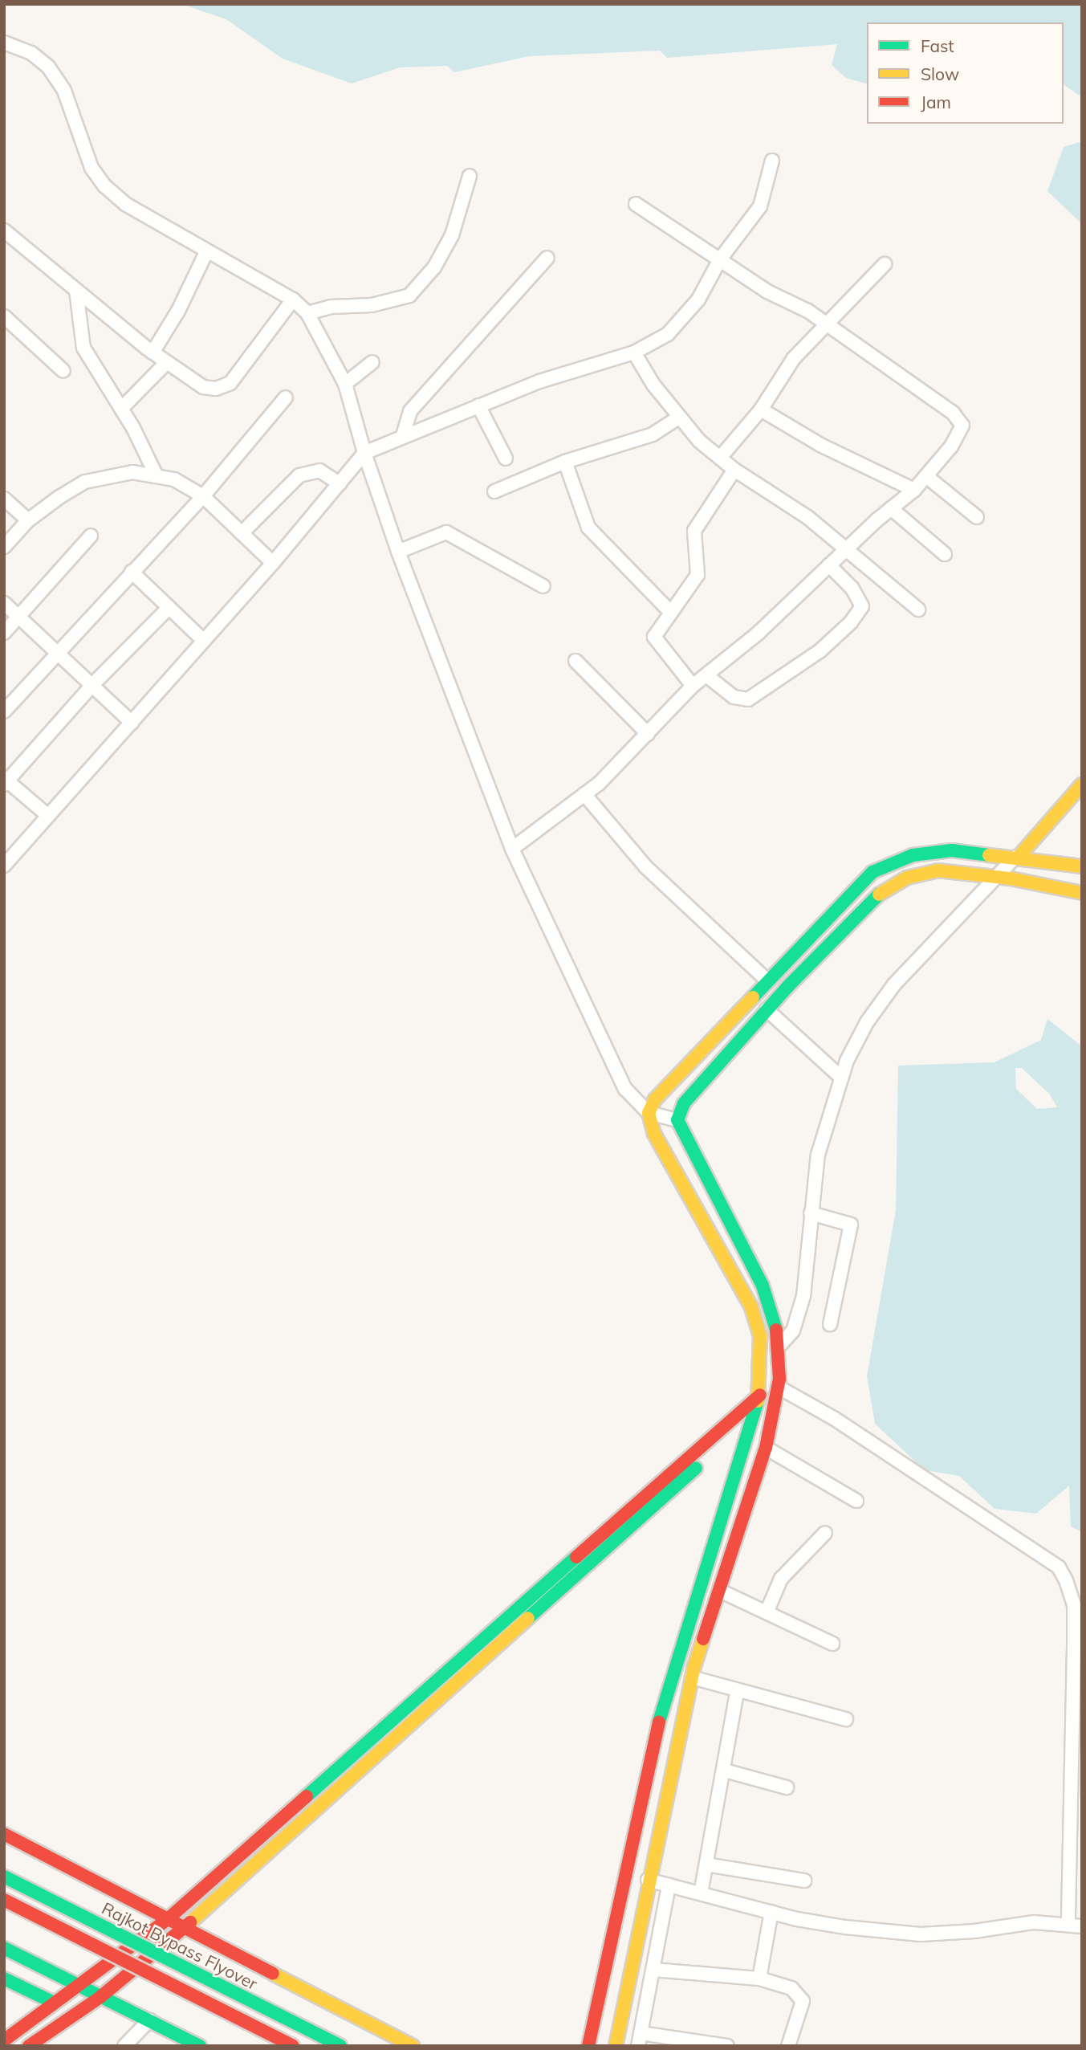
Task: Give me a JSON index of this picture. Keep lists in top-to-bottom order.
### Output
{
  "streets": {
    "main road": ["Rajkot Bypass Flyover"]
  },
  "legend": ["Fast", "Slow", "Jam"]
}
